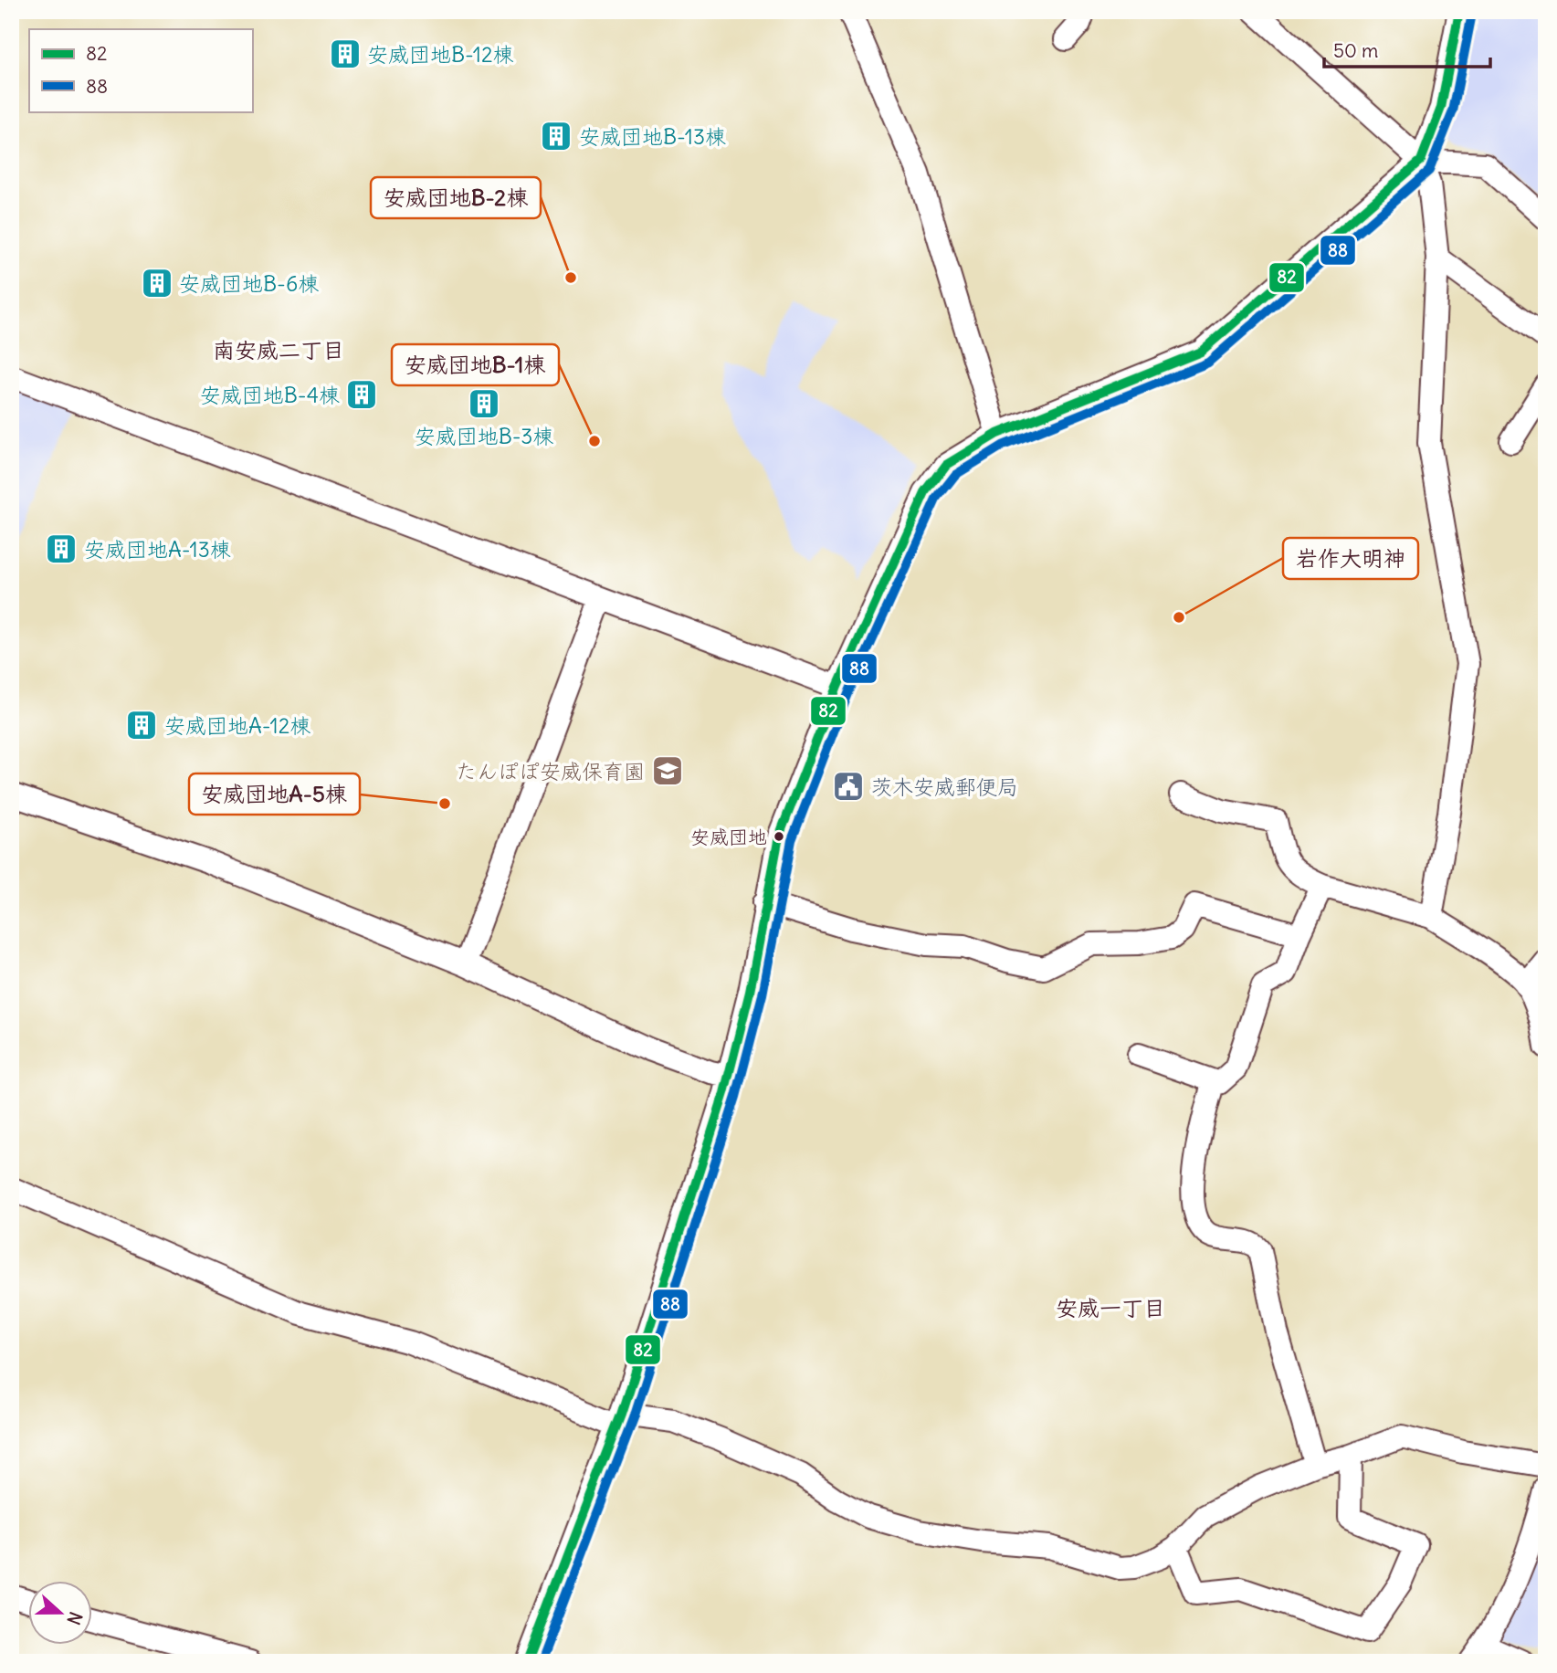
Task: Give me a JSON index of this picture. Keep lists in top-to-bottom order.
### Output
{
  "districts": ["南安威二丁目", "安威一丁目"],
  "places": {
    "building": [
      "安威団地B-12棟",
      "安威団地B-13棟",
      "安威団地B-6棟",
      "安威団地B-4棟",
      "安威団地B-3棟",
      "安威団地A-13棟",
      "安威団地A-12棟"
    ],
    "other": [
      "安威団地B-2棟",
      "安威団地B-1棟",
      "岩作大明神",
      "安威団地A-5棟",
      "安威団地"
    ],
    "school or university": ["たんぽぽ安威保育園"],
    "public building": ["茨木安威郵便局"]
  },
  "lines": ["transit line 82", "transit line 88"],
  "legend": ["82", "88"],
  "scale_bar": "50 m",
  "north": "right"
}
